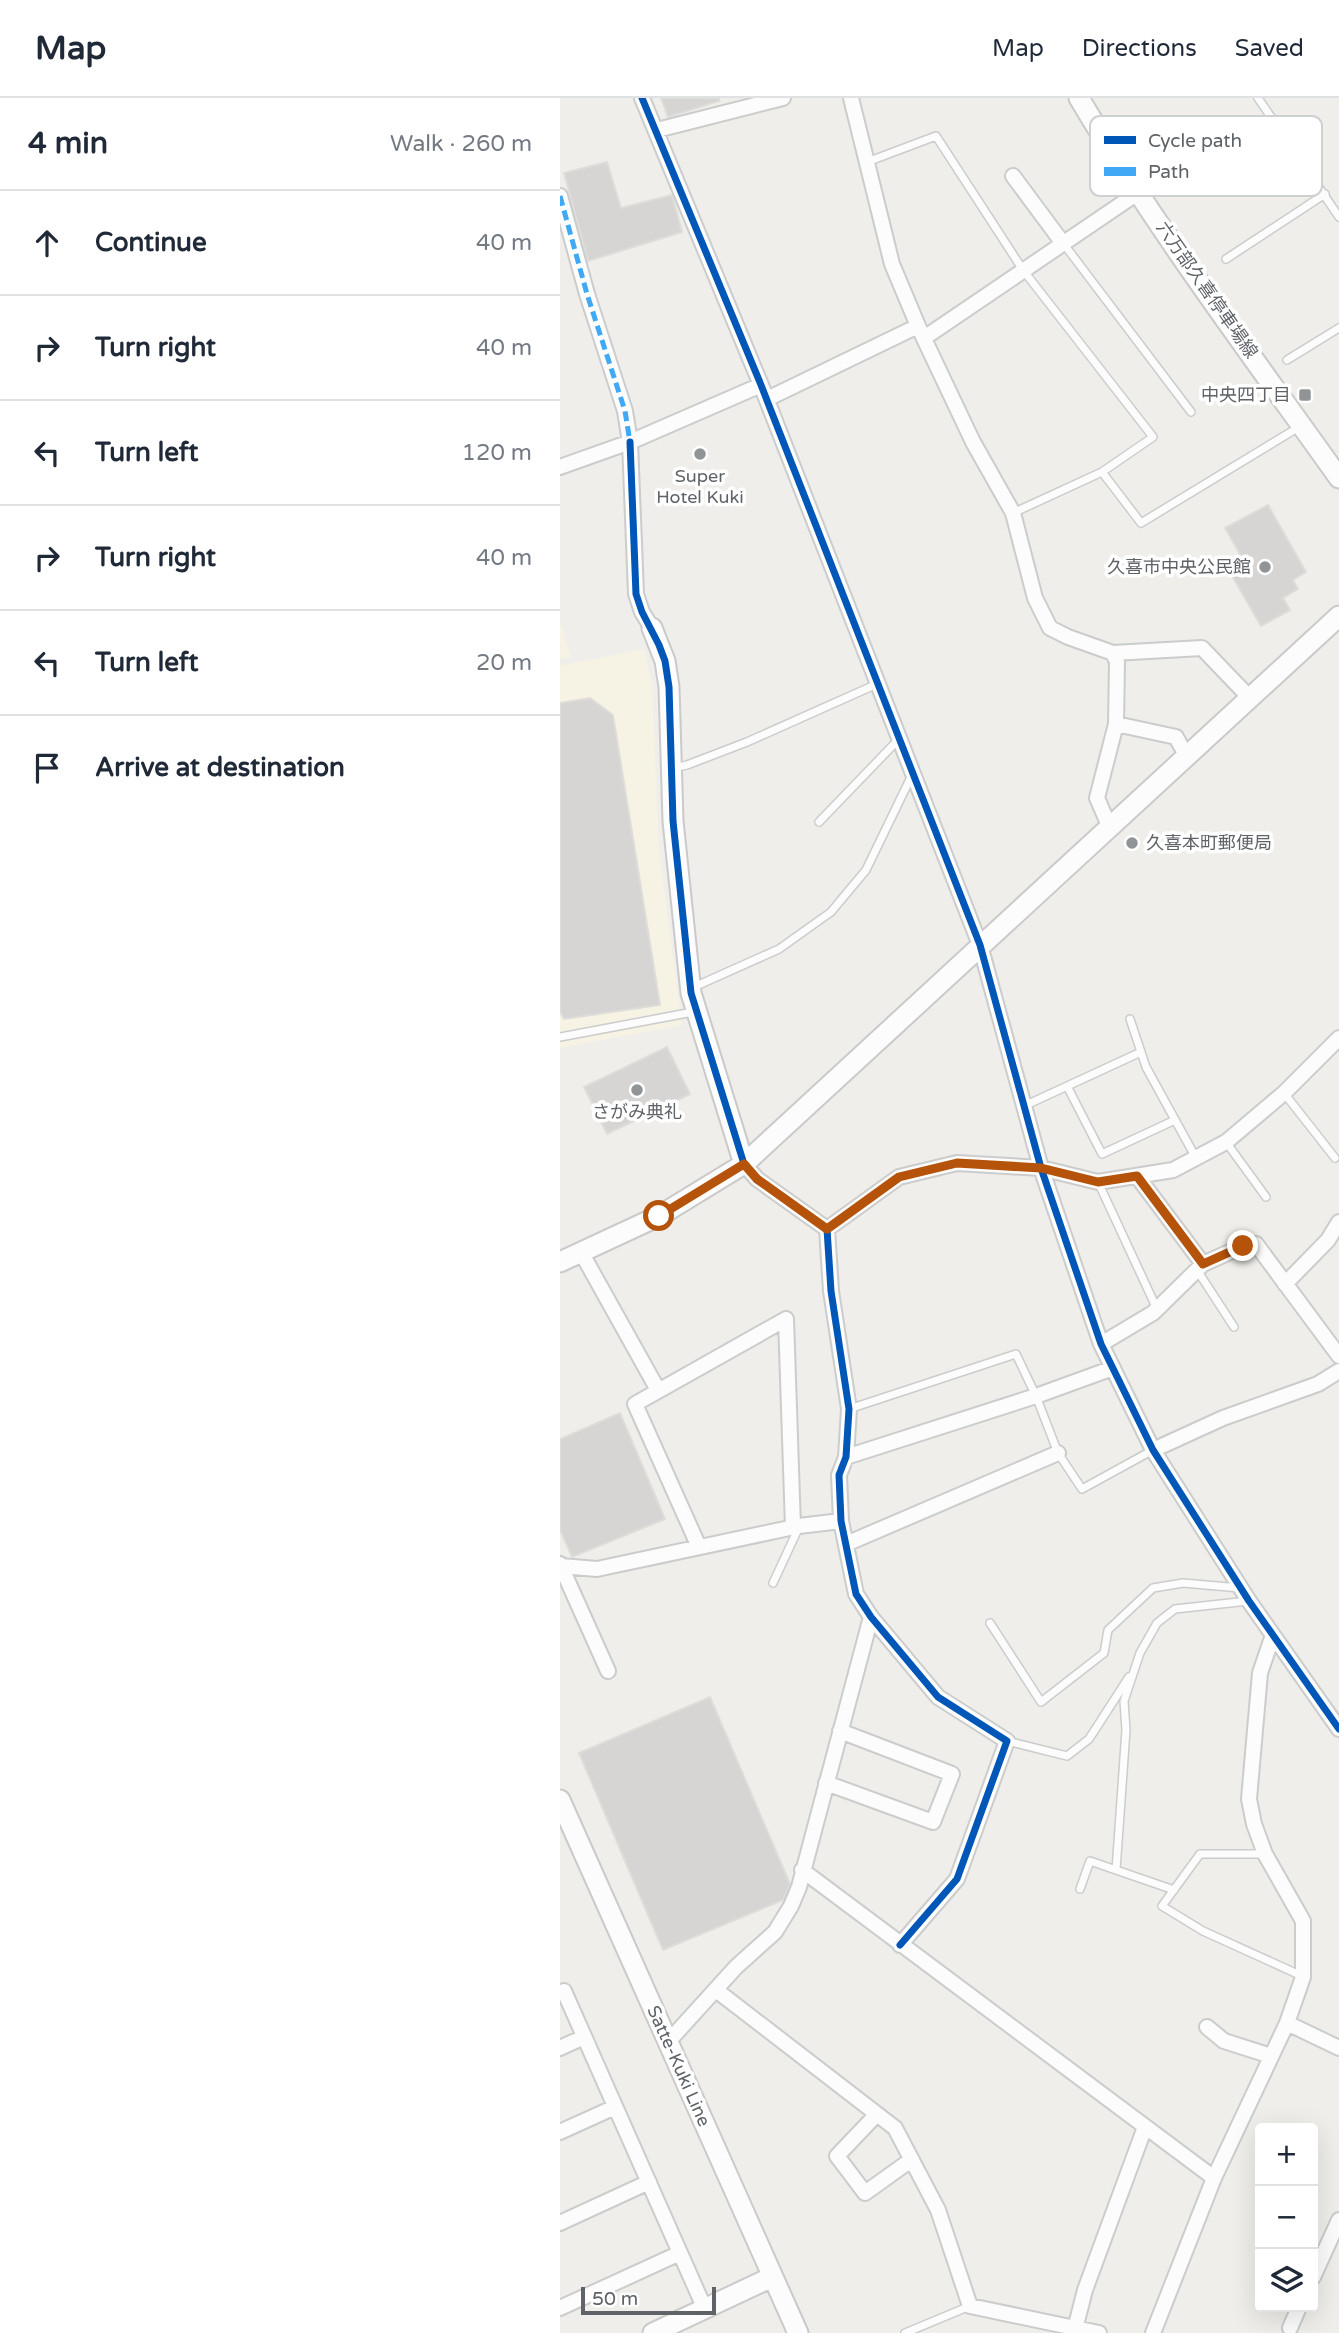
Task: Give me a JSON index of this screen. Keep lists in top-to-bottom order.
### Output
{
  "streets": {
    "street": ["六万部久喜停車場線", "Satte-Kuki Line"]
  },
  "places": {
    "transit": ["中央四丁目"],
    "other": [
      "Super Hotel Kuki",
      "久喜市中央公民館",
      "久喜本町郵便局",
      "さがみ典礼"
    ]
  },
  "legend": ["Cycle path", "Path"],
  "scale_bar": "50 m",
  "page": {
    "header": "Map",
    "nav": ["Map", "Directions", "Saved"],
    "heading": ["4 min", "Walk · 260 m"],
    "list": [
      ["Continue", "40 m"],
      ["Turn right", "40 m"],
      ["Turn left", "120 m"],
      ["Turn right", "40 m"],
      ["Turn left", "20 m"],
      "Arrive at destination"
    ],
    "map_buttons": ["+", "−"],
    "scale": "50 m"
  }
}
